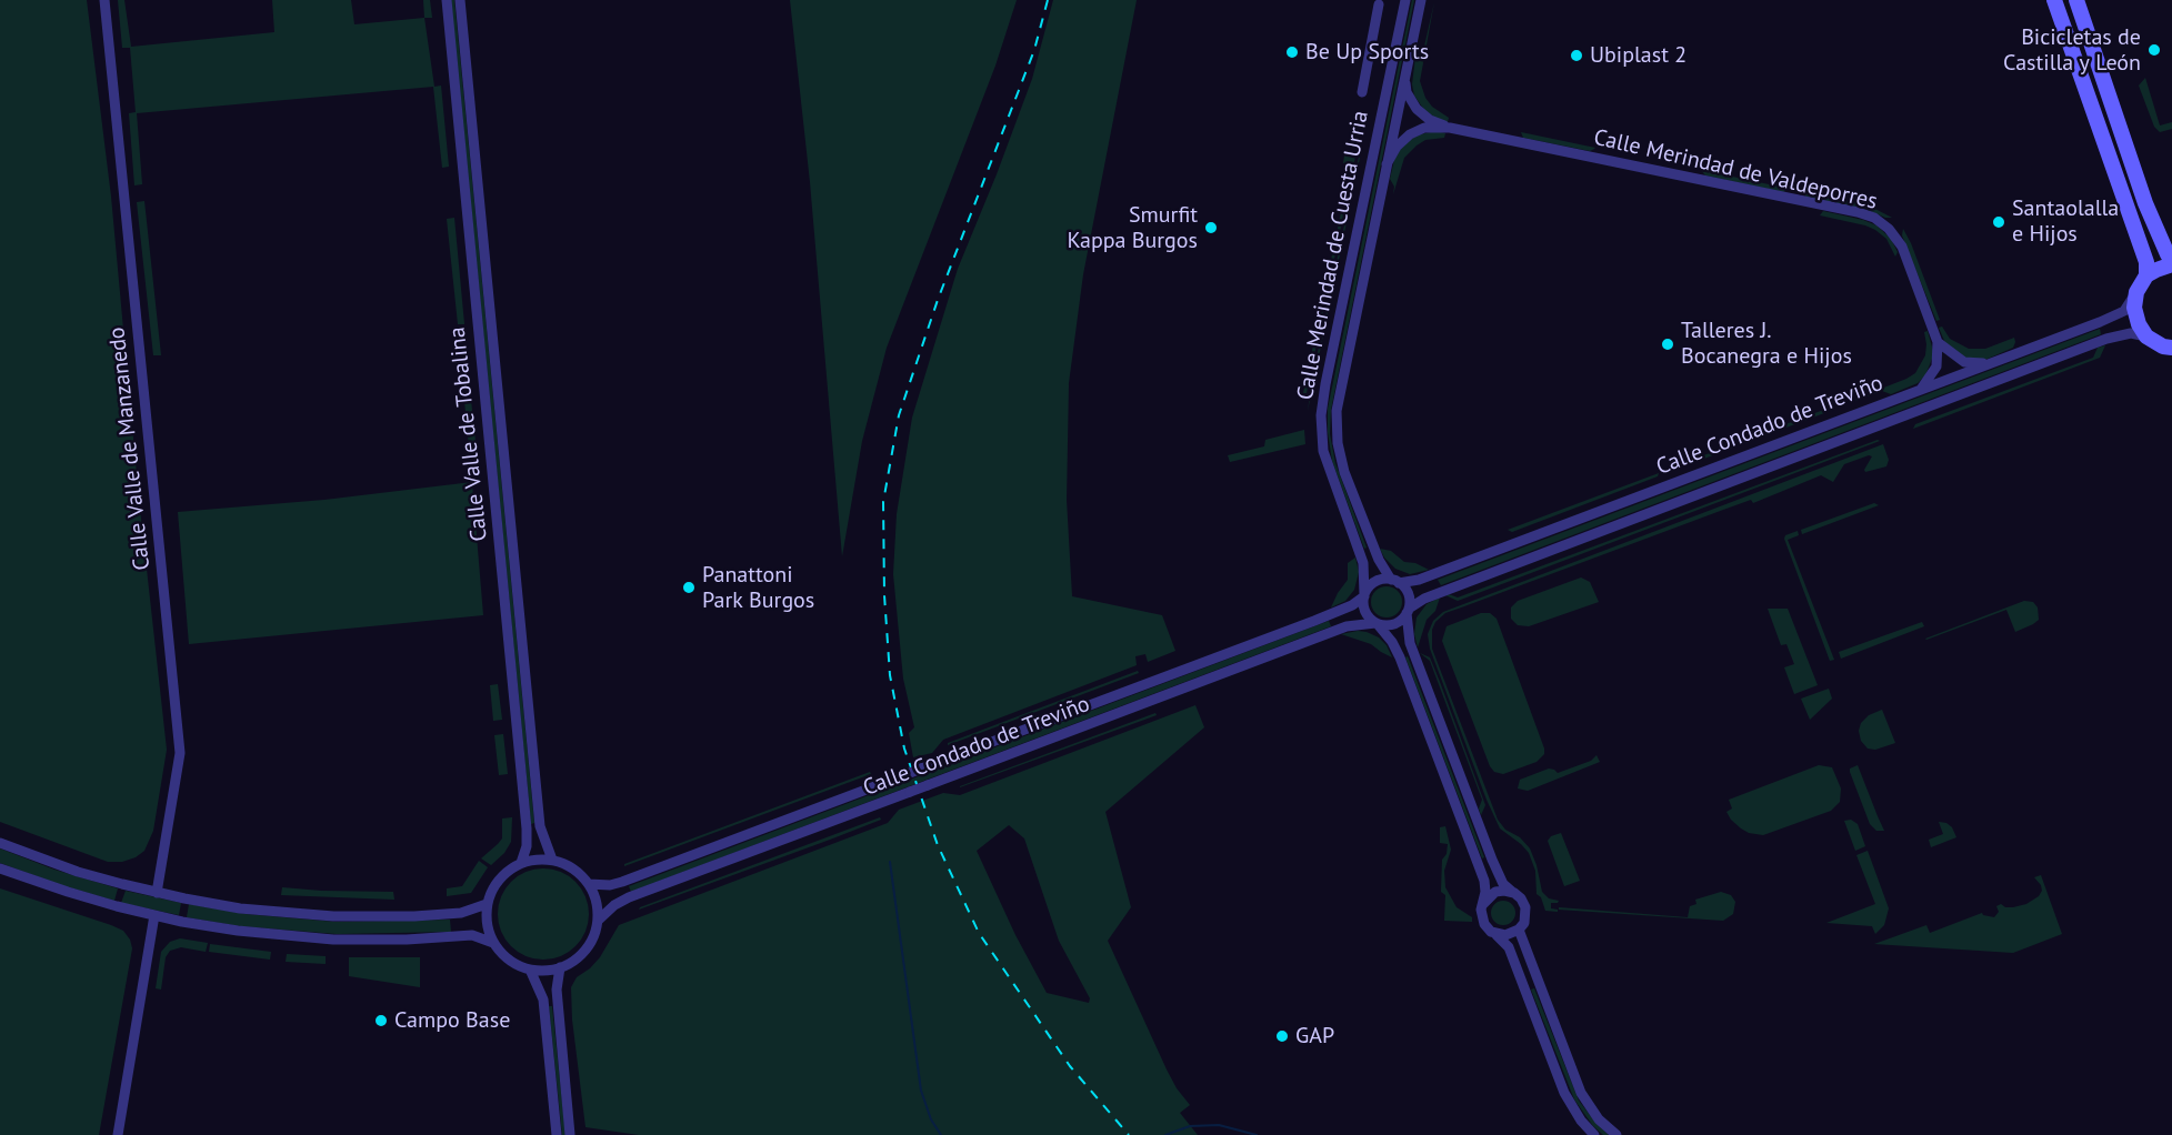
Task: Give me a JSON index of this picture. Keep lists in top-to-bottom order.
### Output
{
  "streets": {
    "street": [
      "Calle Merindad de Valdeporres",
      "Calle Merindad de Cuesta Urria",
      "Calle Condado de Treviño",
      "Calle Valle de Tobalina",
      "Calle Valle de Manzanedo"
    ]
  },
  "crossings": [
    ["Calle Merindad de Valdeporres", "Calle Merindad de Cuesta Urria"],
    ["Calle Merindad de Valdeporres", "Calle Condado de Treviño"],
    ["Calle Merindad de Cuesta Urria", "Calle Condado de Treviño"],
    ["Calle Condado de Treviño", "Calle Valle de Tobalina"]
  ],
  "places": [
    "Bicicletas de Castilla y León",
    "Be Up Sports",
    "Ubiplast 2",
    "Santaolalla e Hijos",
    "Smurfit Kappa Burgos",
    "Talleres J. Bocanegra e Hijos",
    "Panattoni Park Burgos",
    "Campo Base",
    "GAP"
  ]
}
